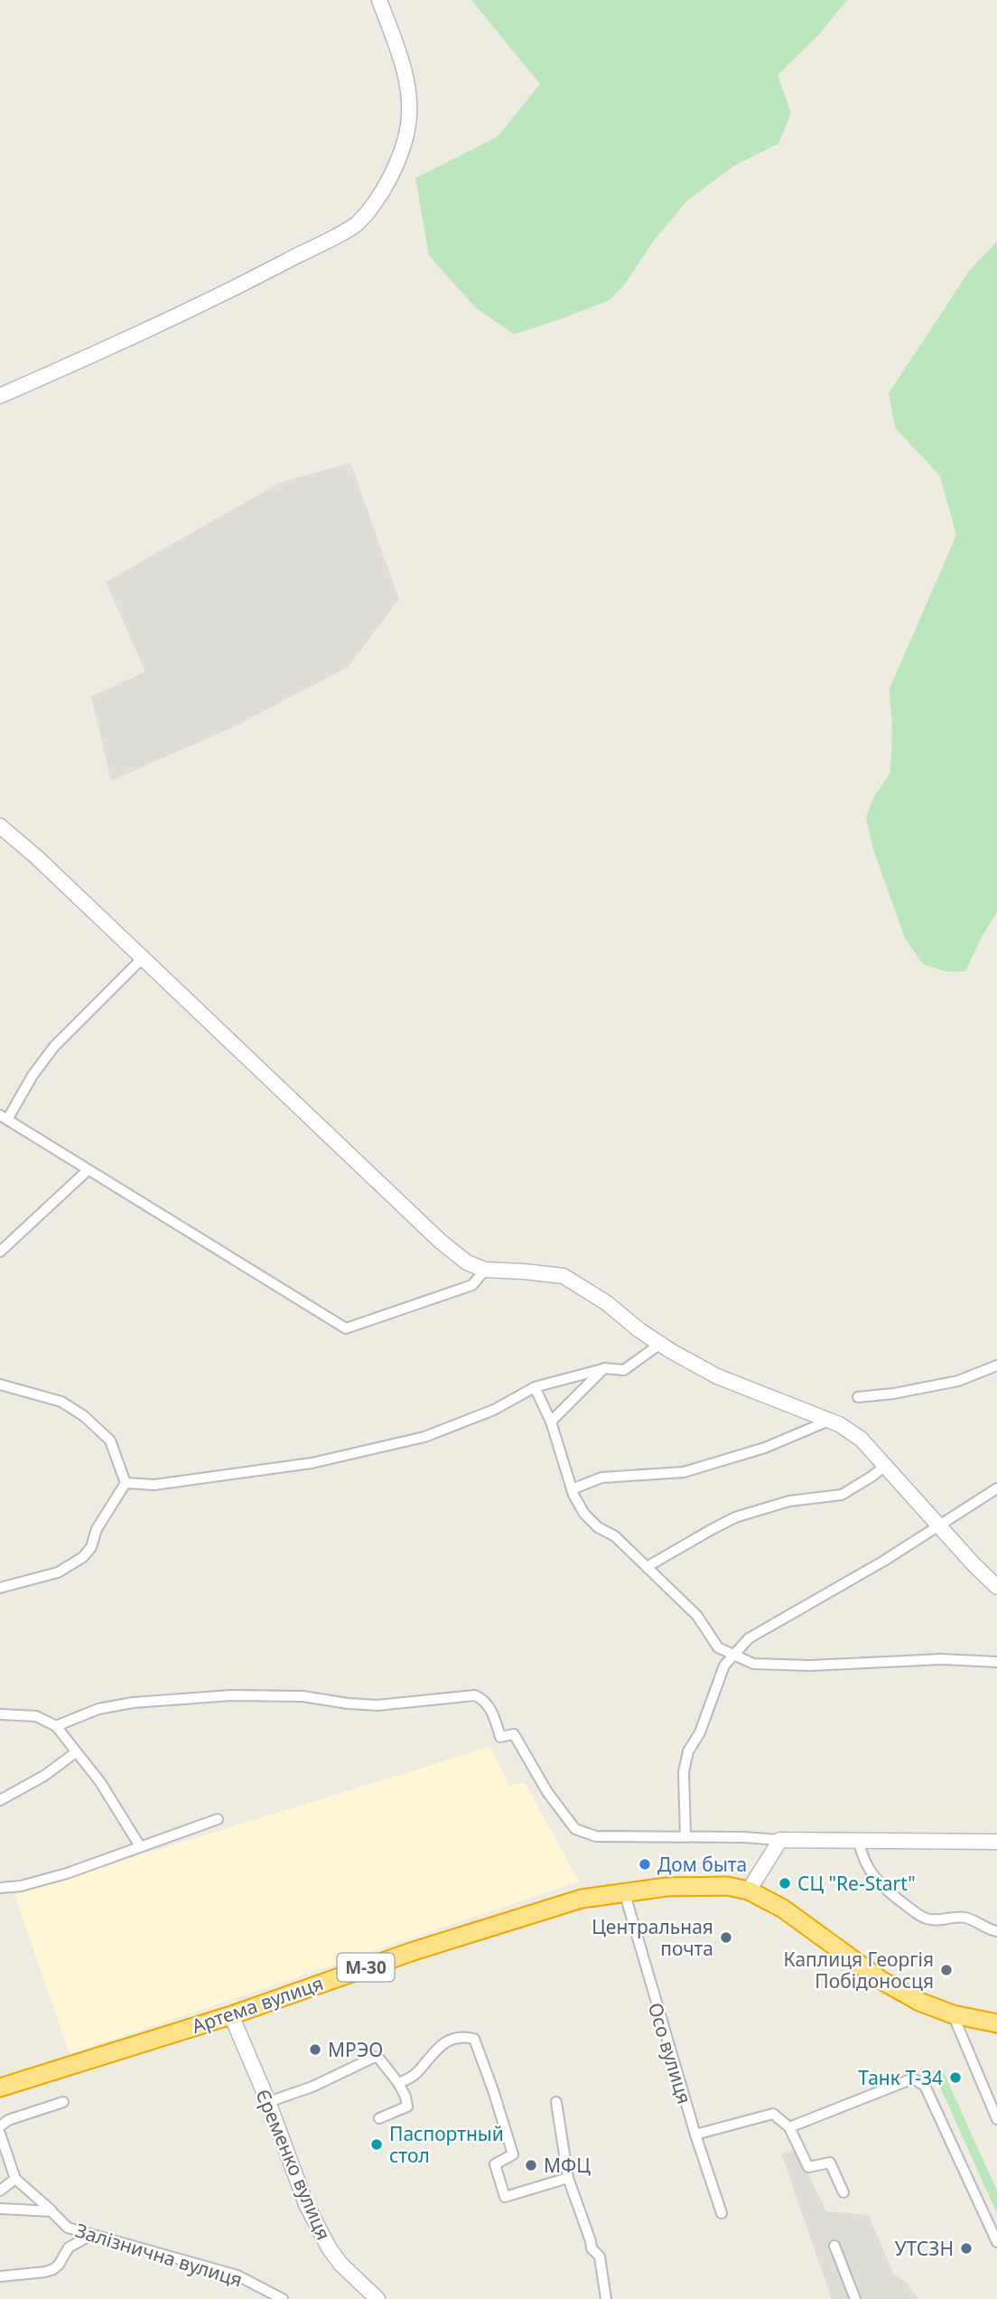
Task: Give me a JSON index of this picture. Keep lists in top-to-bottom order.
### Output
{
  "streets": {
    "highway": ["М-30", "Артема вулиця"],
    "street": ["Осо вулиця", "Єременко вулиця", "Залізнична вулиця"]
  },
  "crossings": [
    ["М-30", "Артема вулиця"],
    ["Артема вулиця", "Осо вулиця"],
    ["Артема вулиця", "Єременко вулиця"]
  ],
  "places": [
    "Дом быта",
    "СЦ \"Re-Start\"",
    "Центральная почта",
    "Каплиця Георгія Побідоносця",
    "МРЭО",
    "Танк Т-34",
    "Паспортный стол",
    "МФЦ",
    "УТСЗН"
  ]
}
